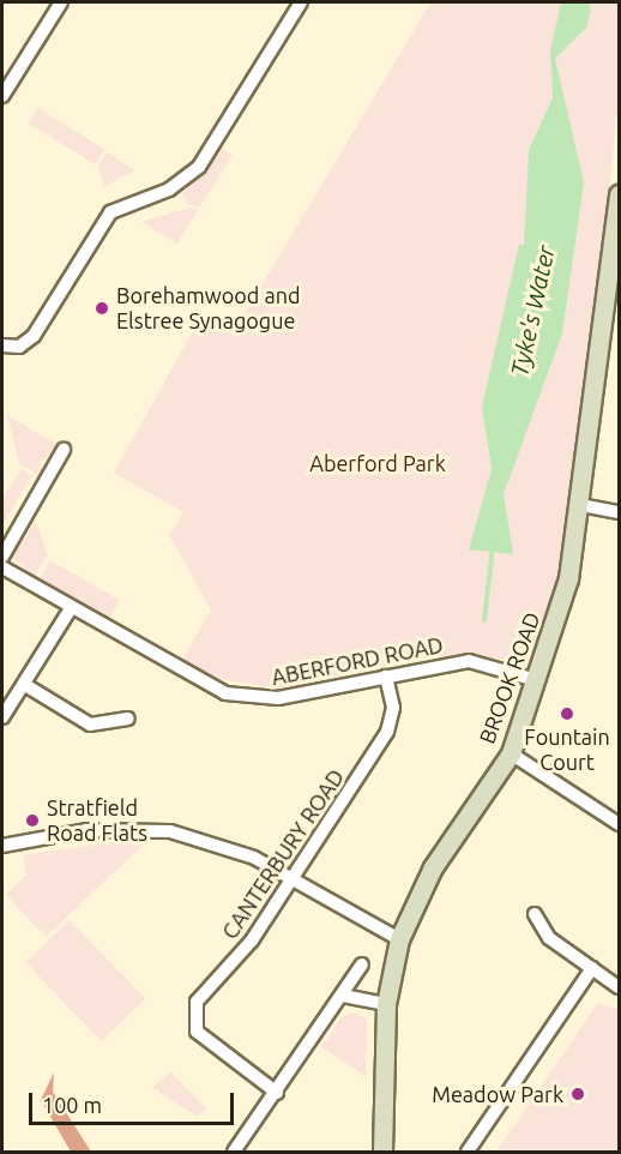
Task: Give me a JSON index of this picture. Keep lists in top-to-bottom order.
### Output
{
  "streets": {
    "street": ["ABERFORD ROAD", "BROOK ROAD", "CANTERBURY ROAD"]
  },
  "crossings": [
    ["ABERFORD ROAD", "BROOK ROAD"],
    ["ABERFORD ROAD", "CANTERBURY ROAD"]
  ],
  "water": ["Tyke's Water"],
  "parks": ["Aberford Park"],
  "places": [
    "Borehamwood and Elstree Synagogue",
    "Fountain Court",
    "Stratfield Road Flats",
    "Meadow Park"
  ],
  "scale_bar": "100 m"
}
